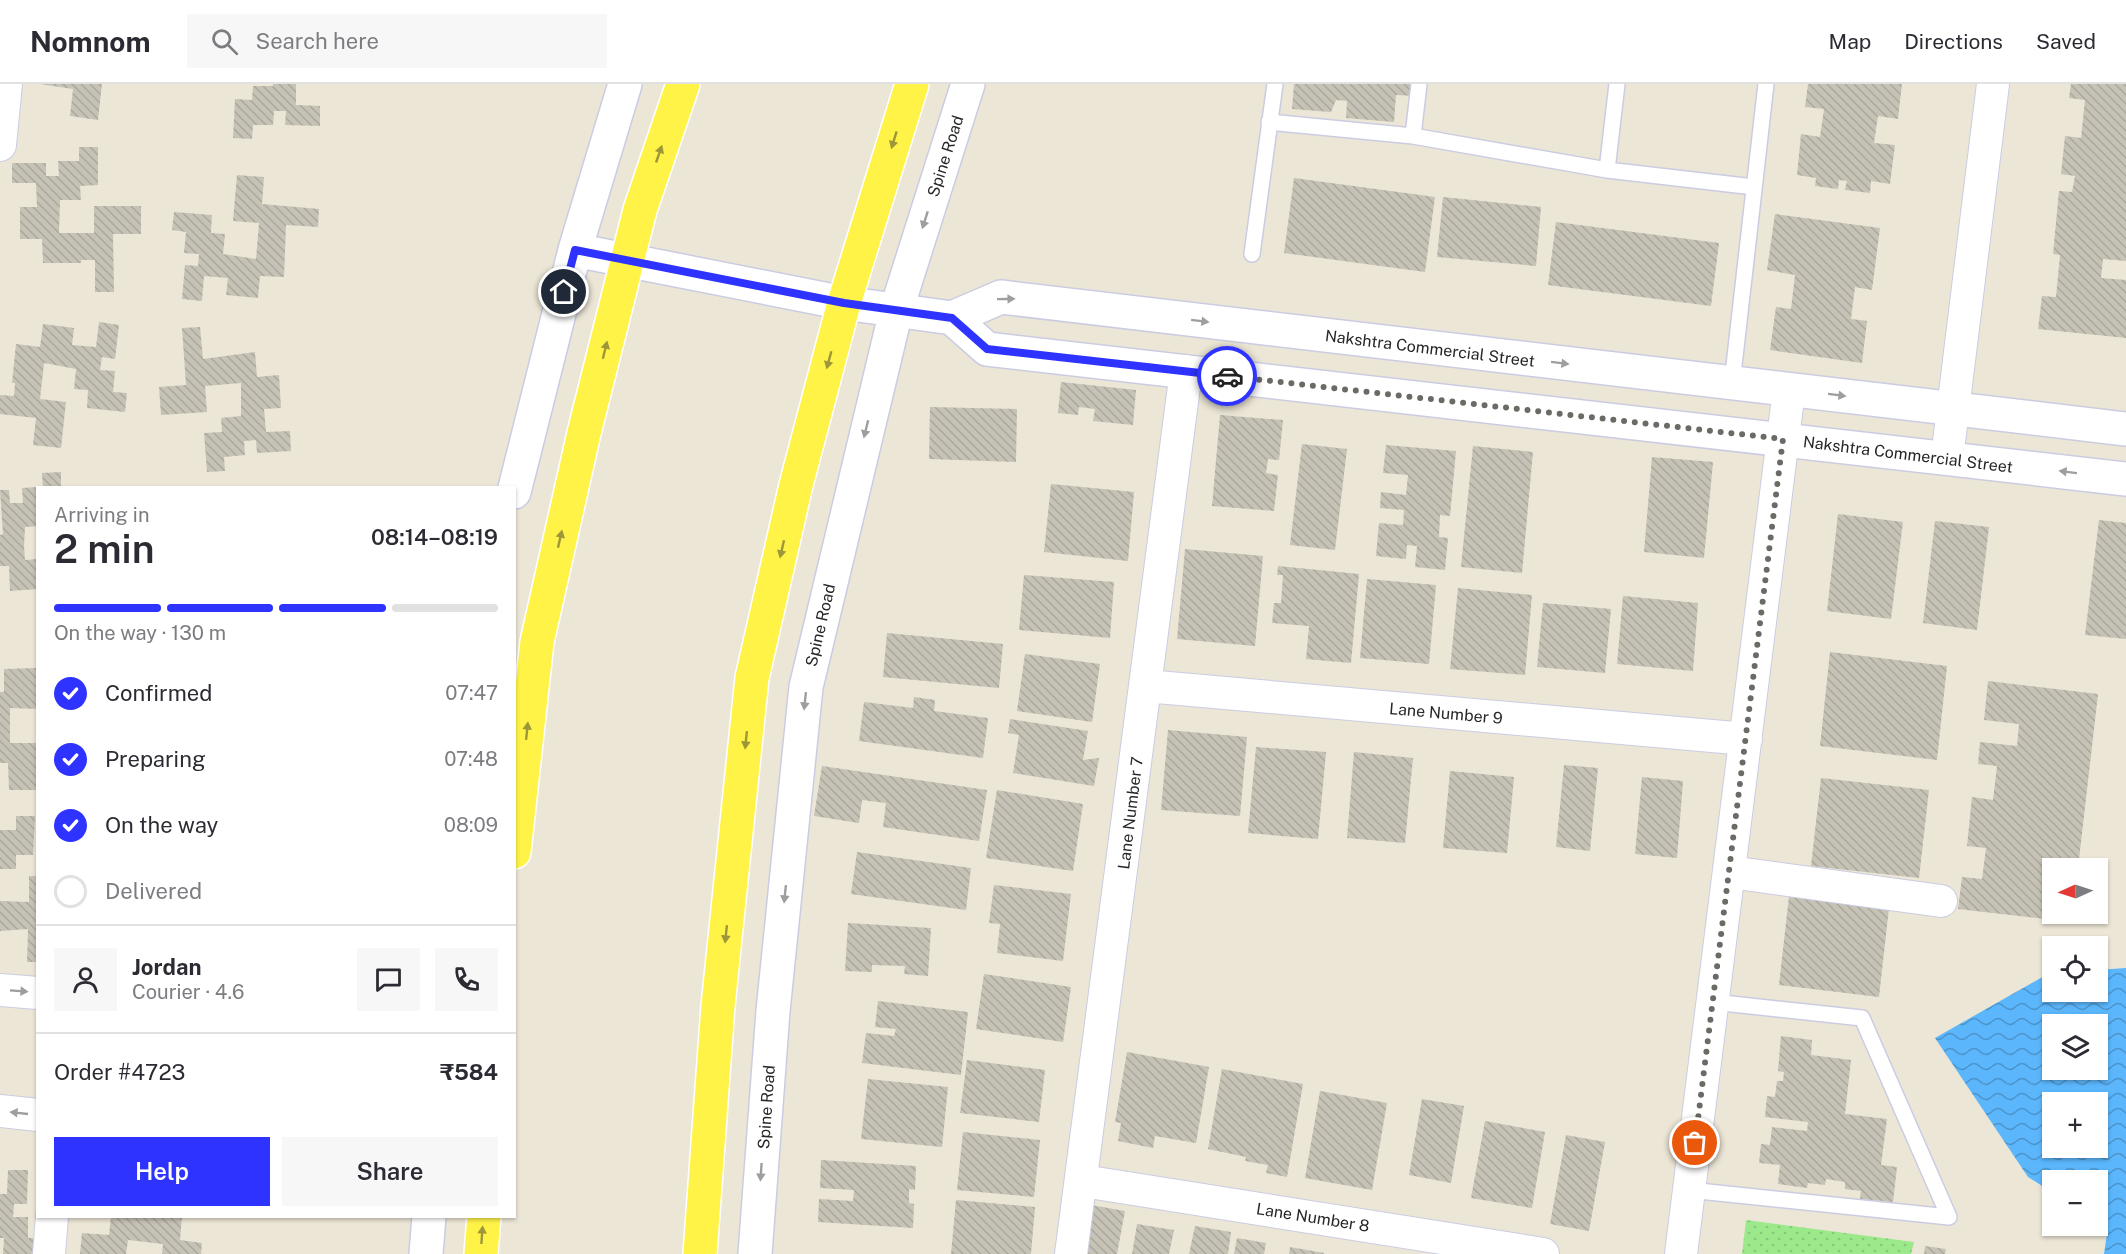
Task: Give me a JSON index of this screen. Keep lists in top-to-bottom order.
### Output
{
  "streets": {
    "street": [
      "Spine Road",
      "Nakshtra Commercial Street",
      "Lane Number 9",
      "Lane Number 7",
      "Lane Number 8"
    ]
  },
  "crossings": [
    ["Nakshtra Commercial Street", "Lane Number 7"],
    ["Lane Number 9", "Lane Number 7"],
    ["Lane Number 7", "Lane Number 8"]
  ],
  "one_way": ["Spine Road"],
  "north": "left",
  "page": {
    "header": "Nomnom",
    "search": "Search here",
    "nav": ["Map", "Directions", "Saved"],
    "heading": ["2 min", "Arriving in", "08:14–08:19"],
    "panel": [
      "Jordan",
      "Courier · 4.6",
      "Order #4723",
      "₹584"
    ],
    "bar": "On the way · 130 m",
    "list": [
      ["Confirmed", "07:47"],
      ["Preparing", "07:48"],
      ["On the way", "08:09"],
      "Delivered"
    ],
    "map_buttons": ["+", "−"],
    "buttons": ["Help", "Share"]
  }
}
